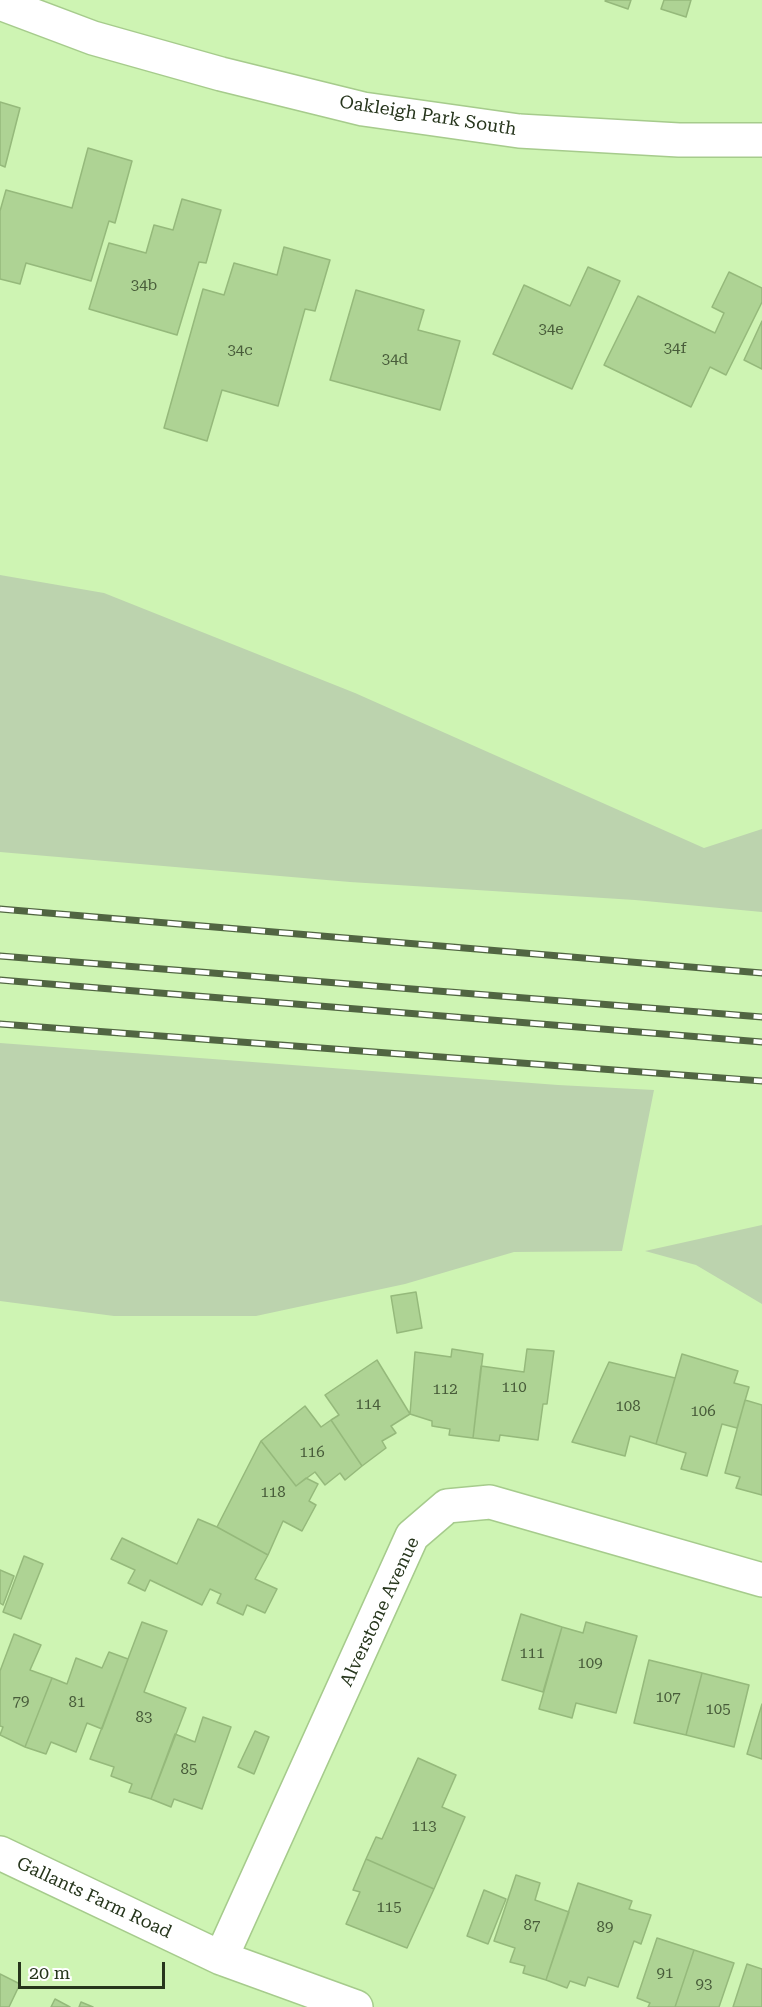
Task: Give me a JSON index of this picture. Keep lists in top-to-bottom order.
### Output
{
  "streets": {
    "street": ["Oakleigh Park South", "Alverstone Avenue", "Gallants Farm Road"]
  },
  "crossings": [
    ["Alverstone Avenue", "Gallants Farm Road"]
  ],
  "house_numbers": [
    "34b",
    "34e",
    "34f",
    "34c",
    "34d",
    "110",
    "112",
    "114",
    "108",
    "106",
    "116",
    "118",
    "111",
    "109",
    "107",
    "79",
    "81",
    "105",
    "83",
    "85",
    "113",
    "115",
    "87",
    "89",
    "91",
    "93"
  ],
  "scale_bar": "20 m"
}
